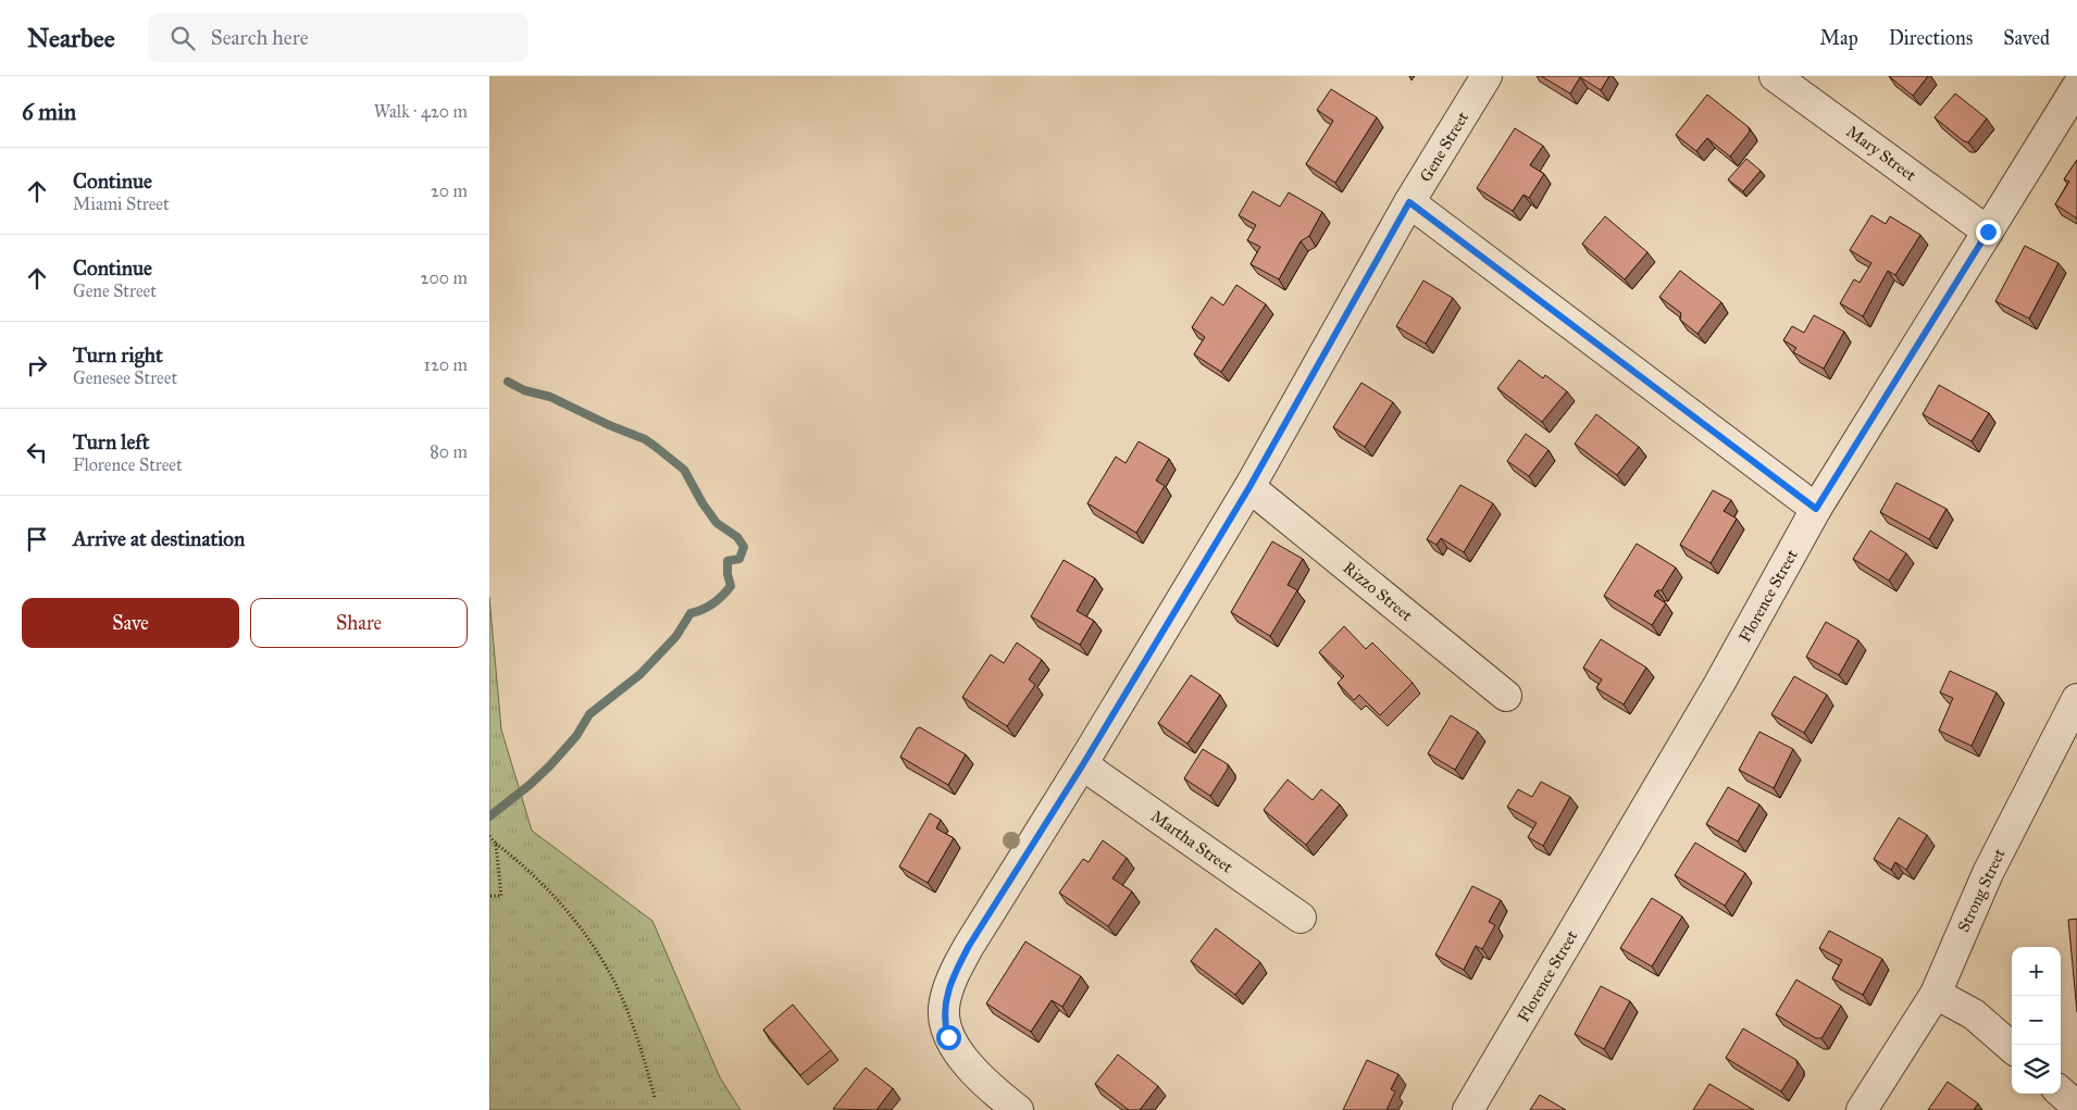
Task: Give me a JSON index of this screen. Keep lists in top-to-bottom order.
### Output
{
  "streets": {
    "street": [
      "Gene Street",
      "Mary Street",
      "Rizzo Street",
      "Florence Street",
      "Martha Street",
      "Strong Street"
    ]
  },
  "crossings": [
    ["Gene Street", "Rizzo Street"],
    ["Gene Street", "Martha Street"],
    ["Mary Street", "Florence Street"]
  ],
  "page": {
    "header": "Nearbee",
    "search": "Search here",
    "nav": ["Map", "Directions", "Saved"],
    "heading": ["6 min", "Walk · 420 m"],
    "list": [
      ["Continue", "Miami Street", "20 m"],
      ["Continue", "Gene Street", "200 m"],
      ["Turn right", "Genesee Street", "120 m"],
      ["Turn left", "Florence Street", "80 m"],
      "Arrive at destination"
    ],
    "buttons": ["Save", "Share"],
    "map_buttons": ["+", "−"]
  }
}
